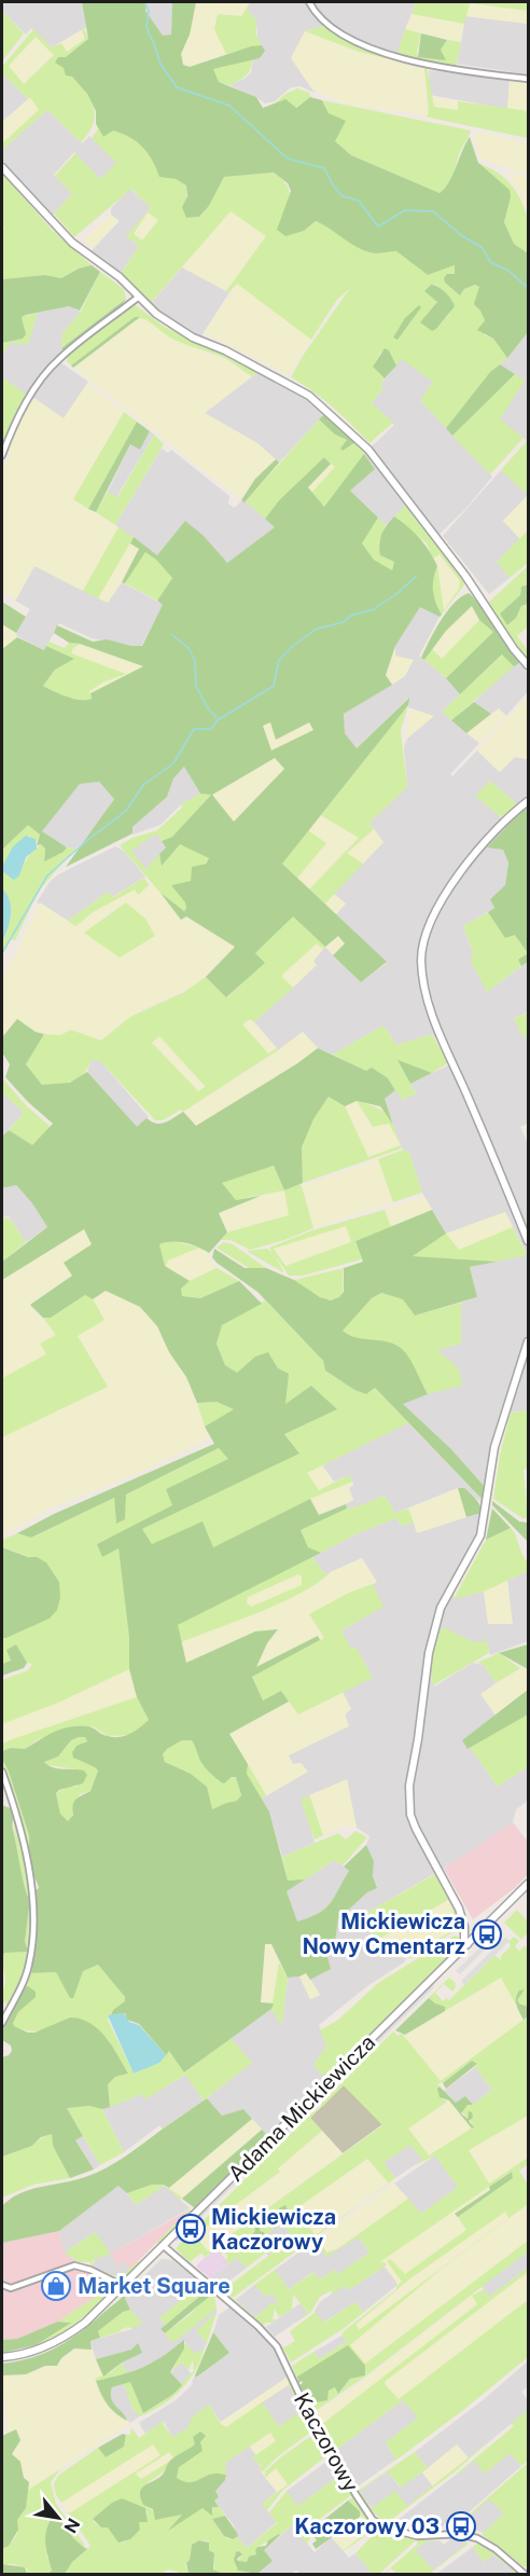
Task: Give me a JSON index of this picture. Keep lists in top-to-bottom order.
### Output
{
  "streets": {
    "street": ["Adama Mickiewicza", "Kaczorowy"]
  },
  "crossings": [
    ["Adama Mickiewicza", "Kaczorowy"]
  ],
  "places": {
    "bus stop": ["Mickiewicza Nowy Cmentarz", "Mickiewicza Kaczorowy", "Kaczorowy 03"],
    "shop": ["Market Square"]
  },
  "north": "bottom right"
}
